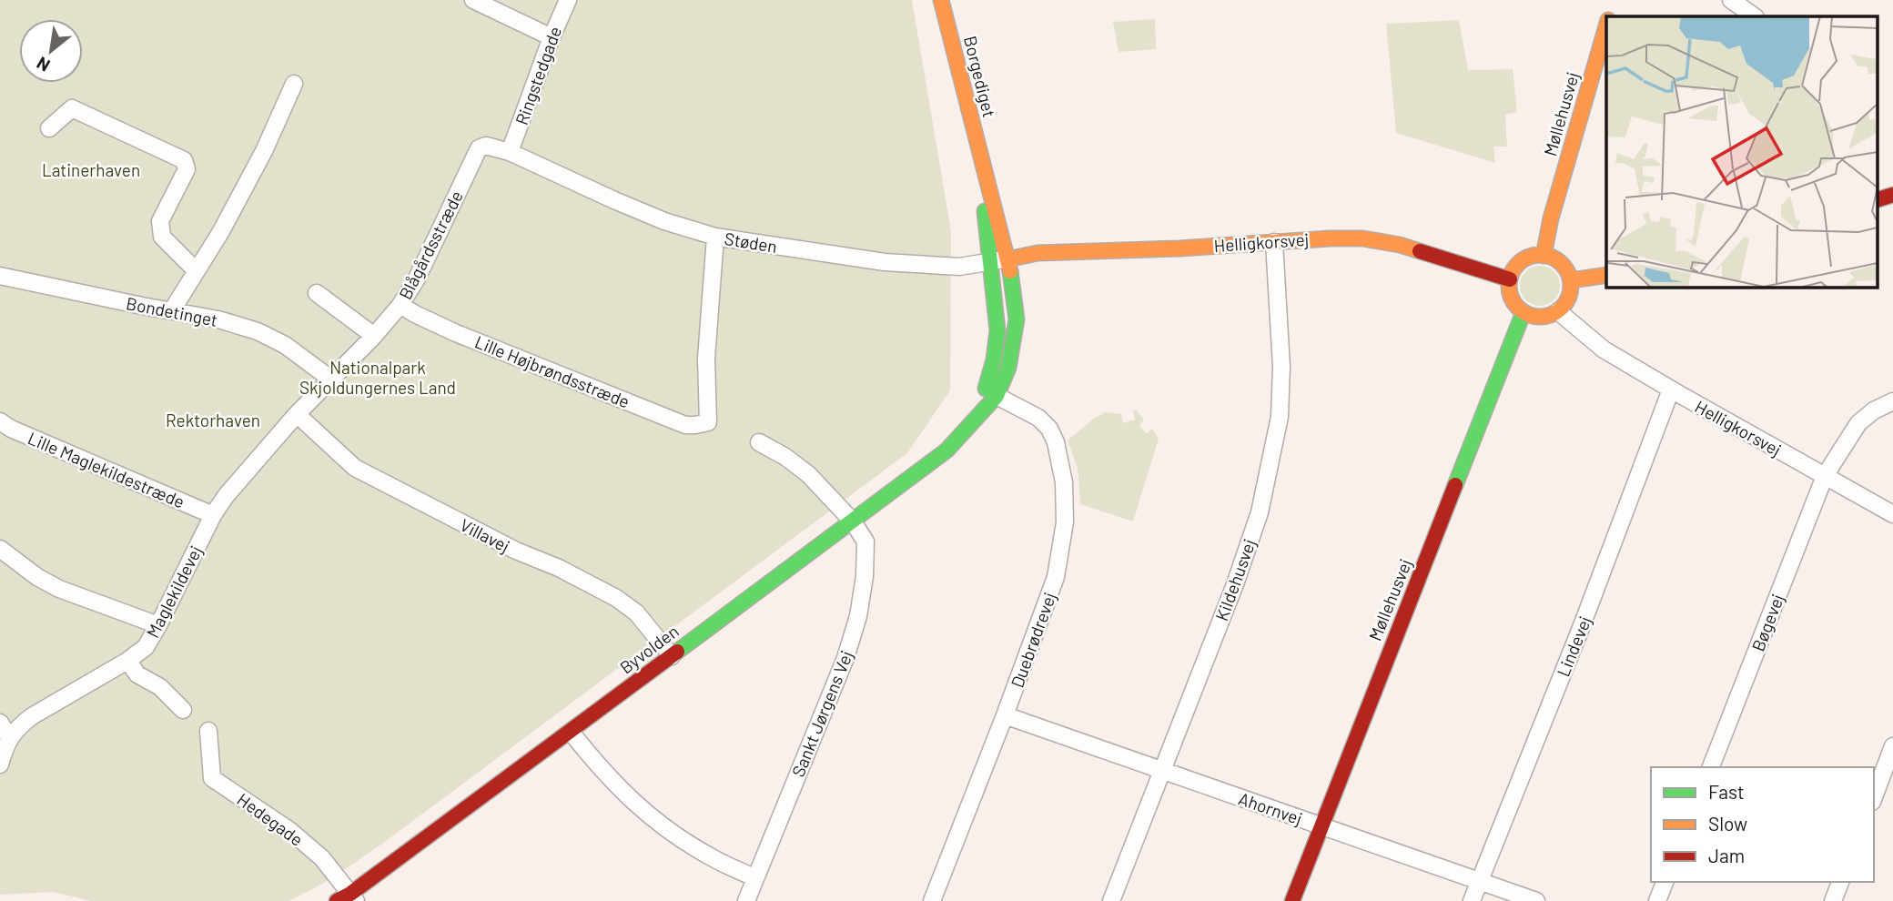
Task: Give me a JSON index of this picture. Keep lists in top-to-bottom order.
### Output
{
  "streets": {
    "street": [
      "Ringstedgade",
      "Borgediget",
      "Møllehusvej",
      "Støden",
      "Helligkorsvej",
      "Blågårdsstræde",
      "Bondetinget",
      "Lille Højbrøndsstræde",
      "Lille Maglekildestræde",
      "Villavej",
      "Kildehusvej",
      "Maglekildevej",
      "Bøgevej",
      "Duebrødrevej",
      "Lindevej",
      "Byvolden",
      "Sankt Jørgens Vej",
      "Ahornvej",
      "Hedegade"
    ]
  },
  "crossings": [
    ["Ringstedgade", "Støden"],
    ["Borgediget", "Støden"],
    ["Borgediget", "Helligkorsvej"],
    ["Borgediget", "Byvolden"],
    ["Møllehusvej", "Helligkorsvej"],
    ["Møllehusvej", "Ahornvej"],
    ["Støden", "Helligkorsvej"],
    ["Støden", "Blågårdsstræde"],
    ["Støden", "Lille Højbrøndsstræde"],
    ["Støden", "Byvolden"],
    ["Helligkorsvej", "Kildehusvej"],
    ["Helligkorsvej", "Bøgevej"],
    ["Helligkorsvej", "Lindevej"],
    ["Helligkorsvej", "Byvolden"],
    ["Blågårdsstræde", "Bondetinget"],
    ["Blågårdsstræde", "Lille Højbrøndsstræde"],
    ["Blågårdsstræde", "Villavej"],
    ["Blågårdsstræde", "Maglekildevej"],
    ["Lille Maglekildestræde", "Maglekildevej"],
    ["Villavej", "Maglekildevej"],
    ["Villavej", "Byvolden"],
    ["Kildehusvej", "Ahornvej"],
    ["Duebrødrevej", "Byvolden"],
    ["Duebrødrevej", "Ahornvej"],
    ["Lindevej", "Ahornvej"],
    ["Byvolden", "Sankt Jørgens Vej"],
    ["Byvolden", "Hedegade"]
  ],
  "parks": ["Latinerhaven", "Nationalpark Skjoldungernes Land", "Rektorhaven"],
  "legend": ["Fast", "Slow", "Jam"],
  "north": "bottom left"
}
